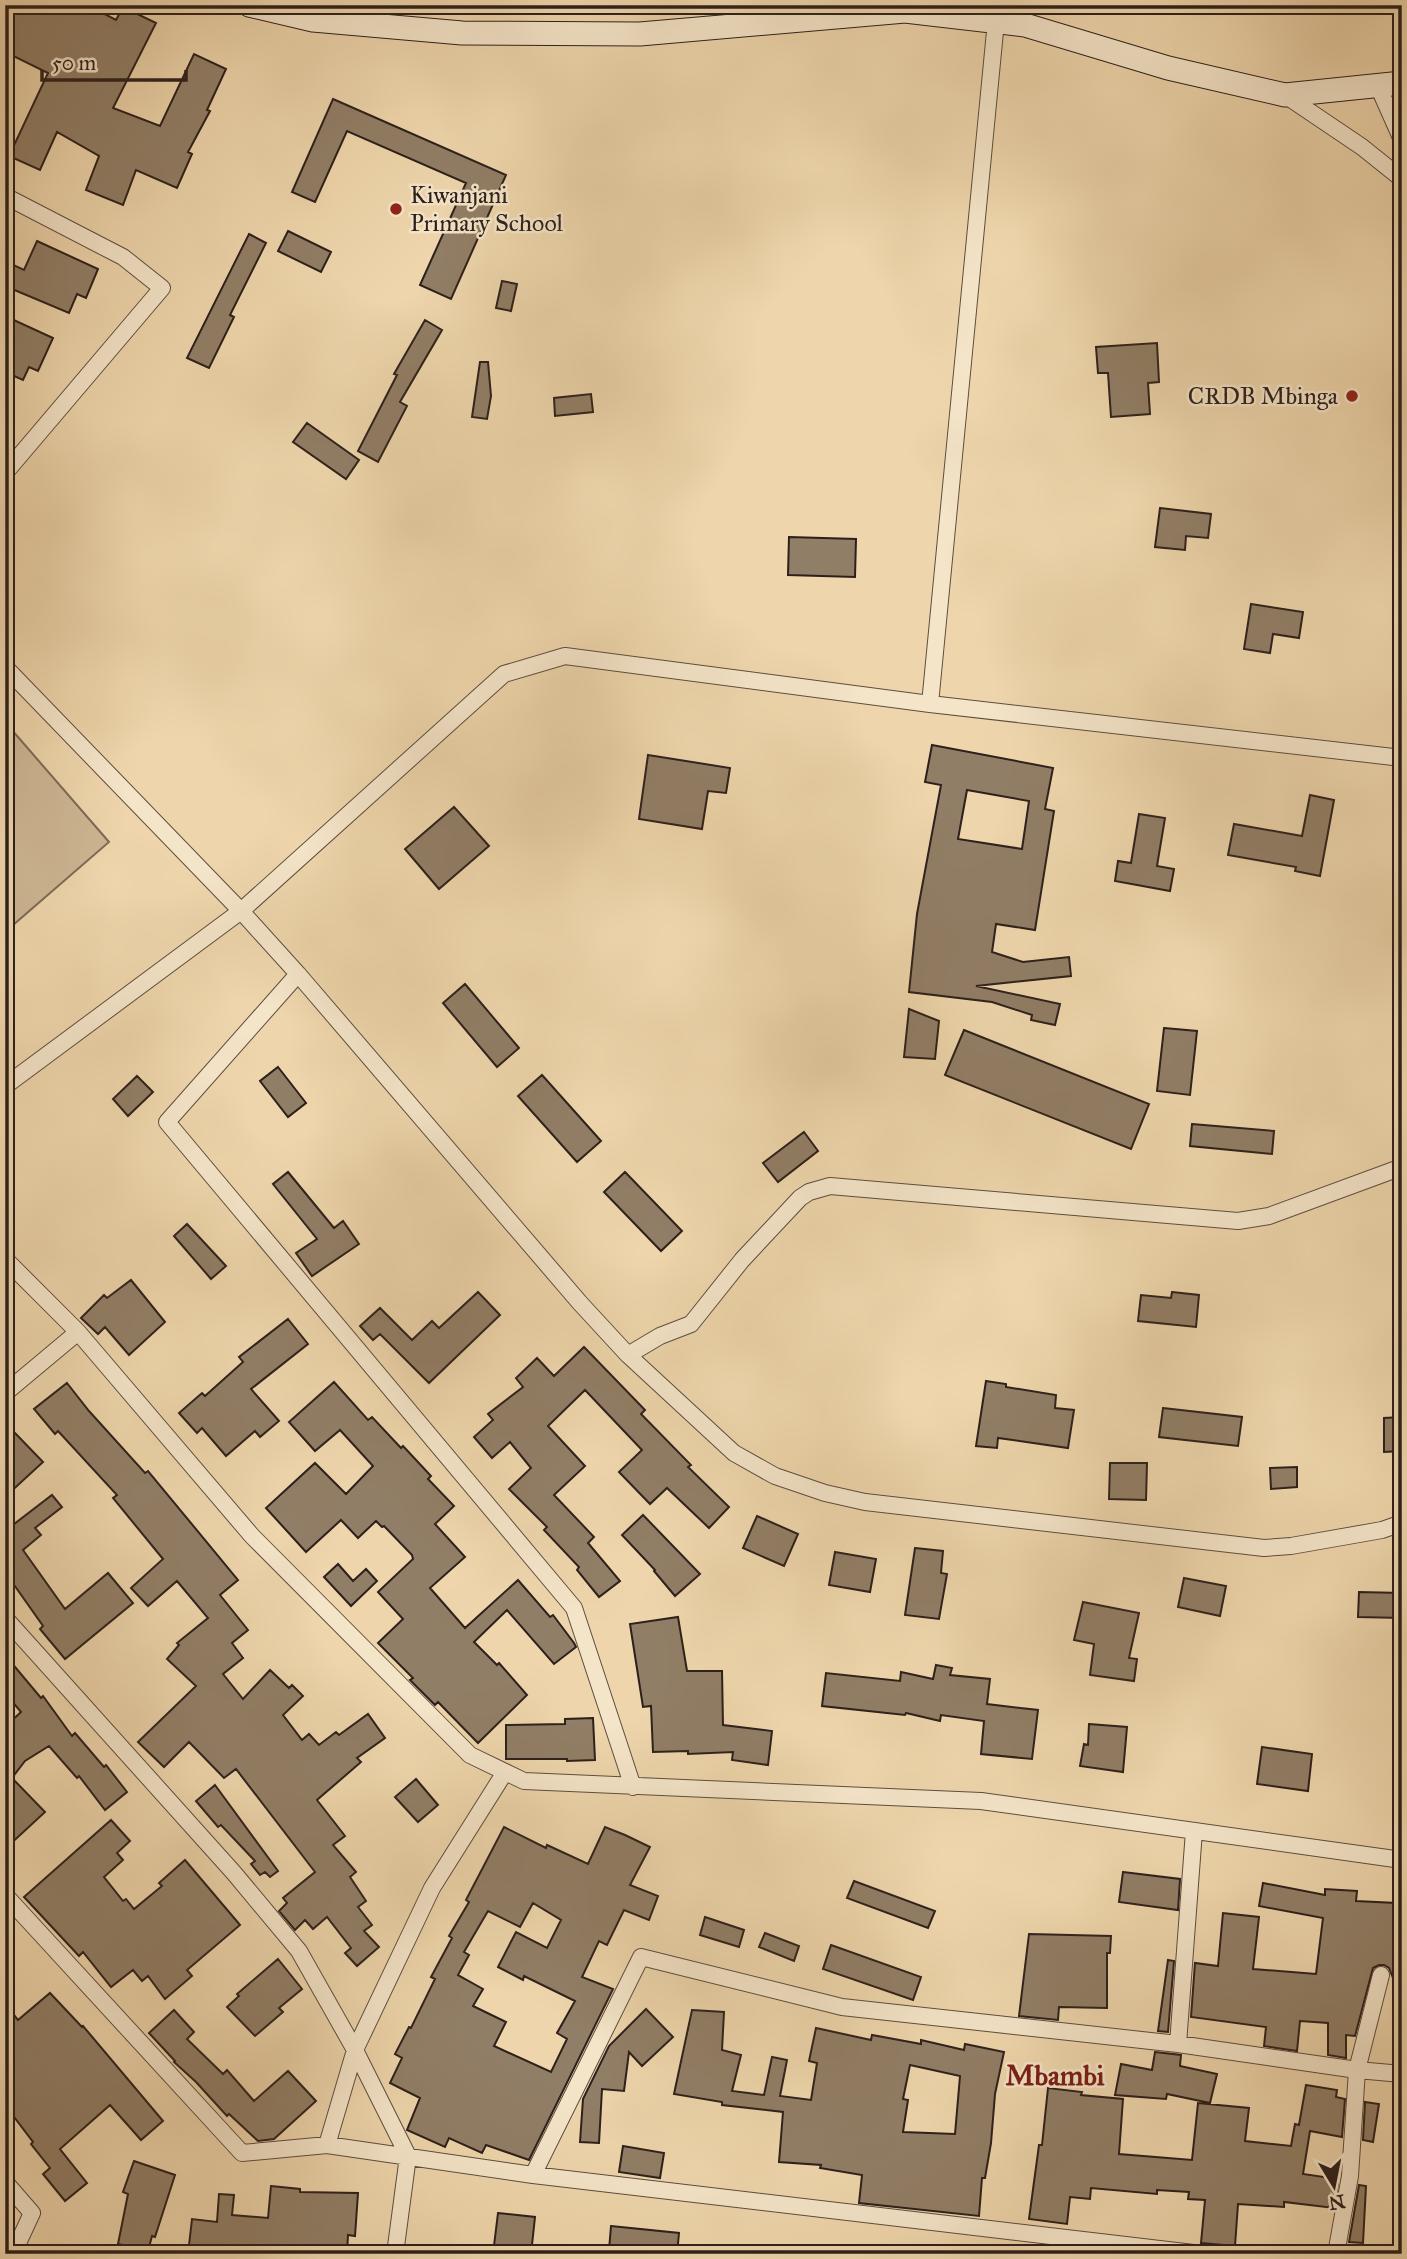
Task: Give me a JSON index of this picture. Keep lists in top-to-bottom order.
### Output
{
  "districts": ["Mbambi"],
  "places": ["Kiwanjani Primary School", "CRDB Mbinga"],
  "scale_bar": "50 m",
  "north": "bottom"
}
